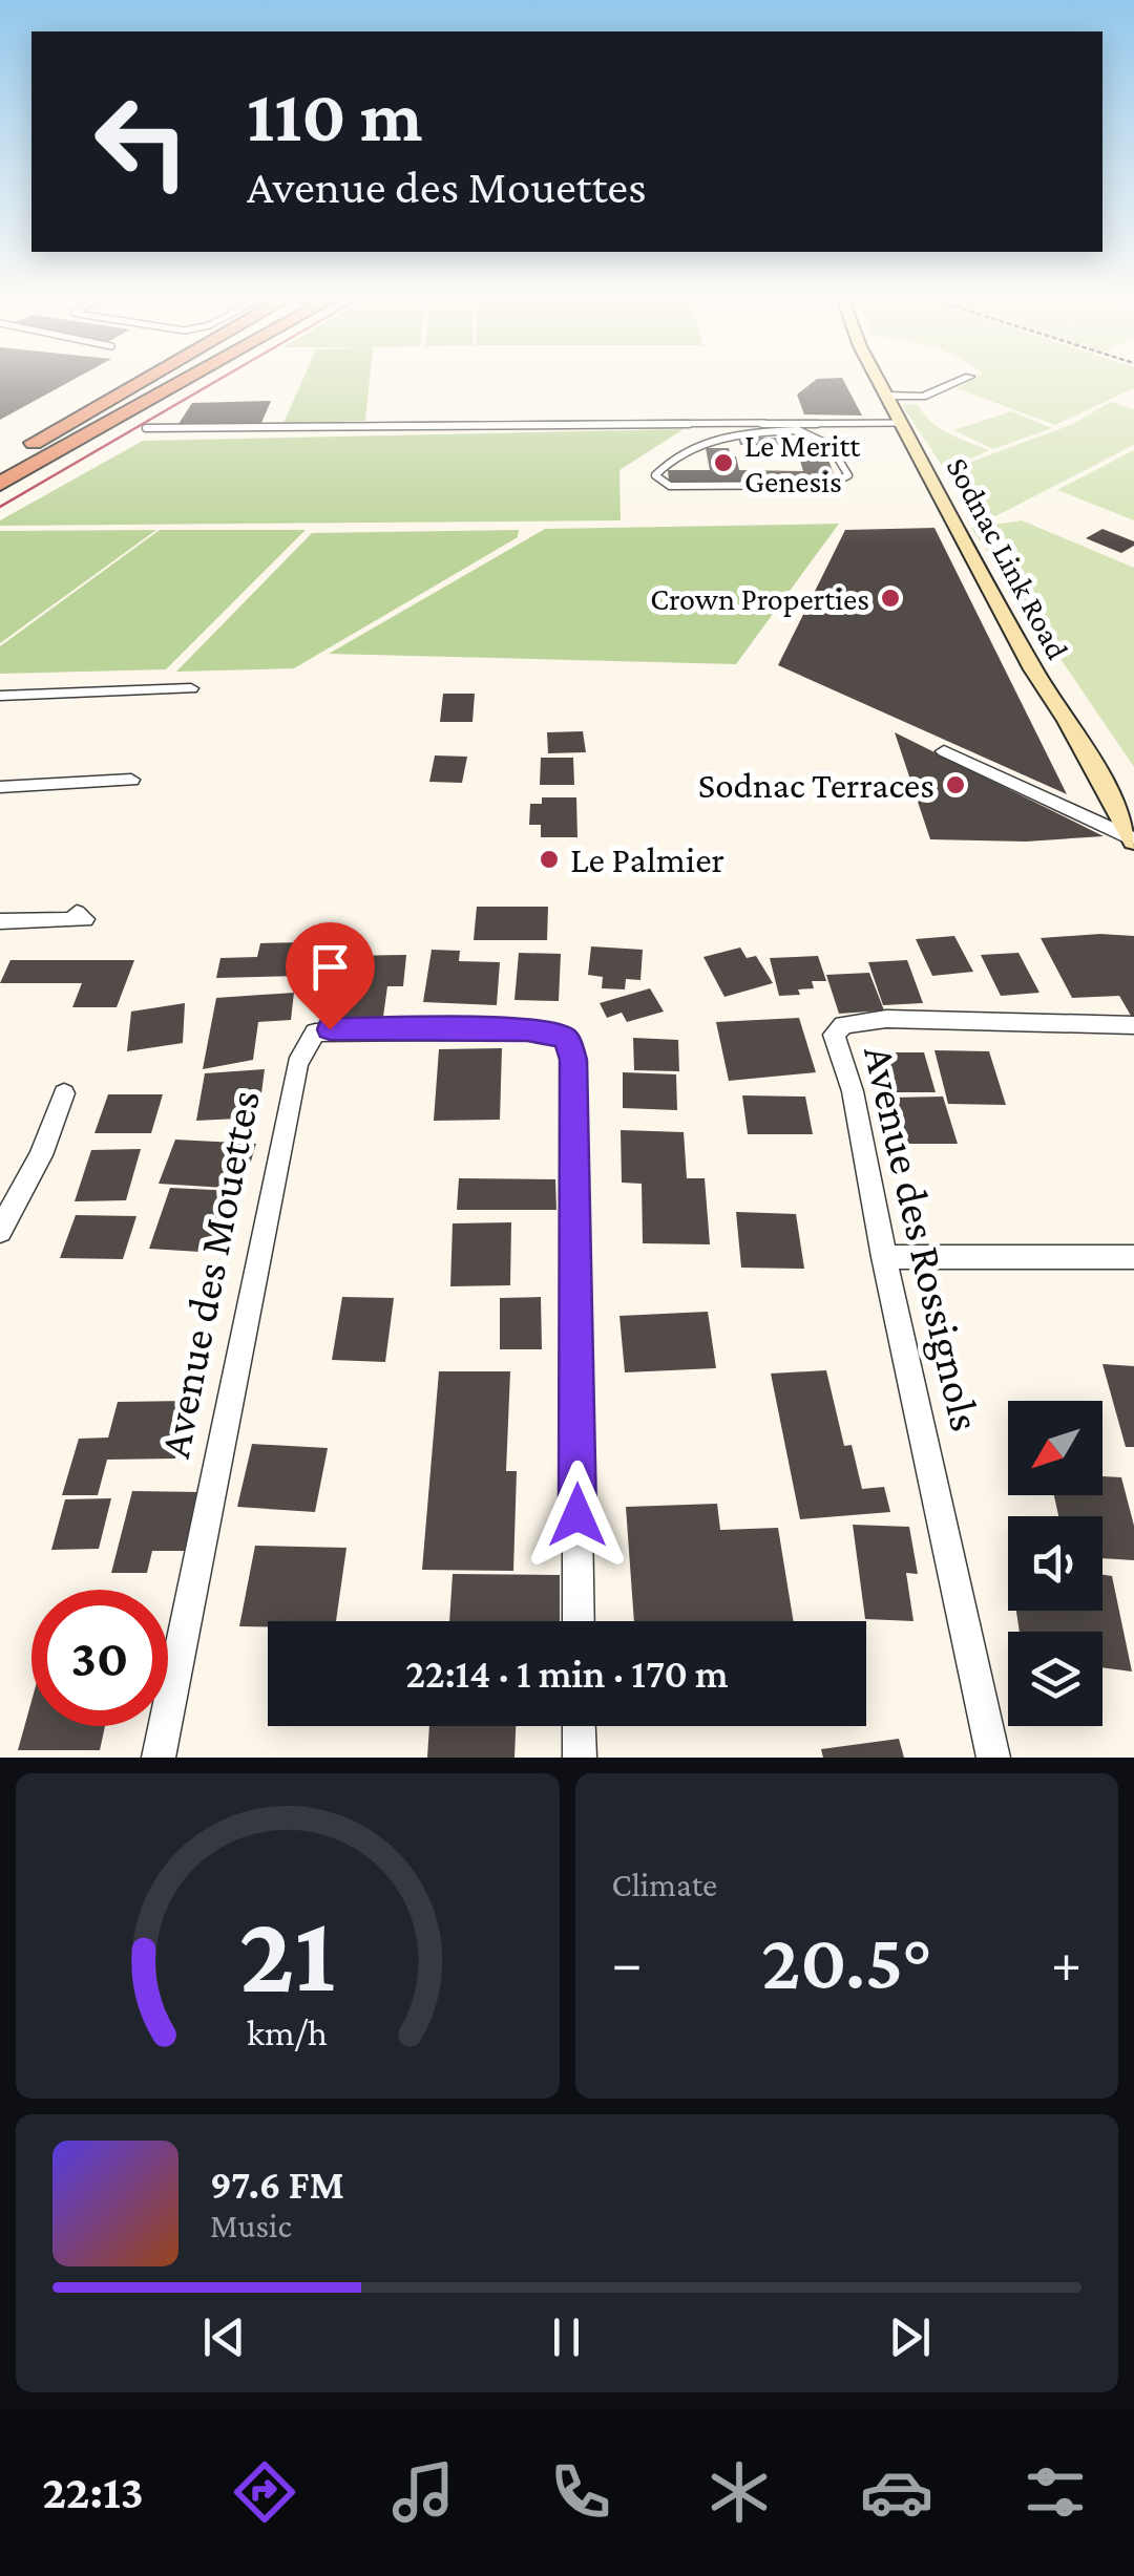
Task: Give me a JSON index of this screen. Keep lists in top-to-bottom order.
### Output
{
  "streets": {
    "main road": ["Sodnac Link Road"],
    "street": ["Avenue des Rossignols", "Avenue des Mouettes"]
  },
  "places": [
    "Le Meritt Genesis",
    "Crown Properties",
    "Sodnac Terraces",
    "Le Palmier"
  ],
  "north": "bottom left",
  "page": {
    "turn": ["110 m", "Avenue des Mouettes"],
    "limit": "30",
    "trip": "22:14 · 1 min · 170 m",
    "tile": "Climate",
    "heat": ["−", "20.5°", "+"],
    "song": ["97.6 FM", "Music"],
    "tabs": "22:13",
    "gauge": ["21", "km/h"]
  }
}
